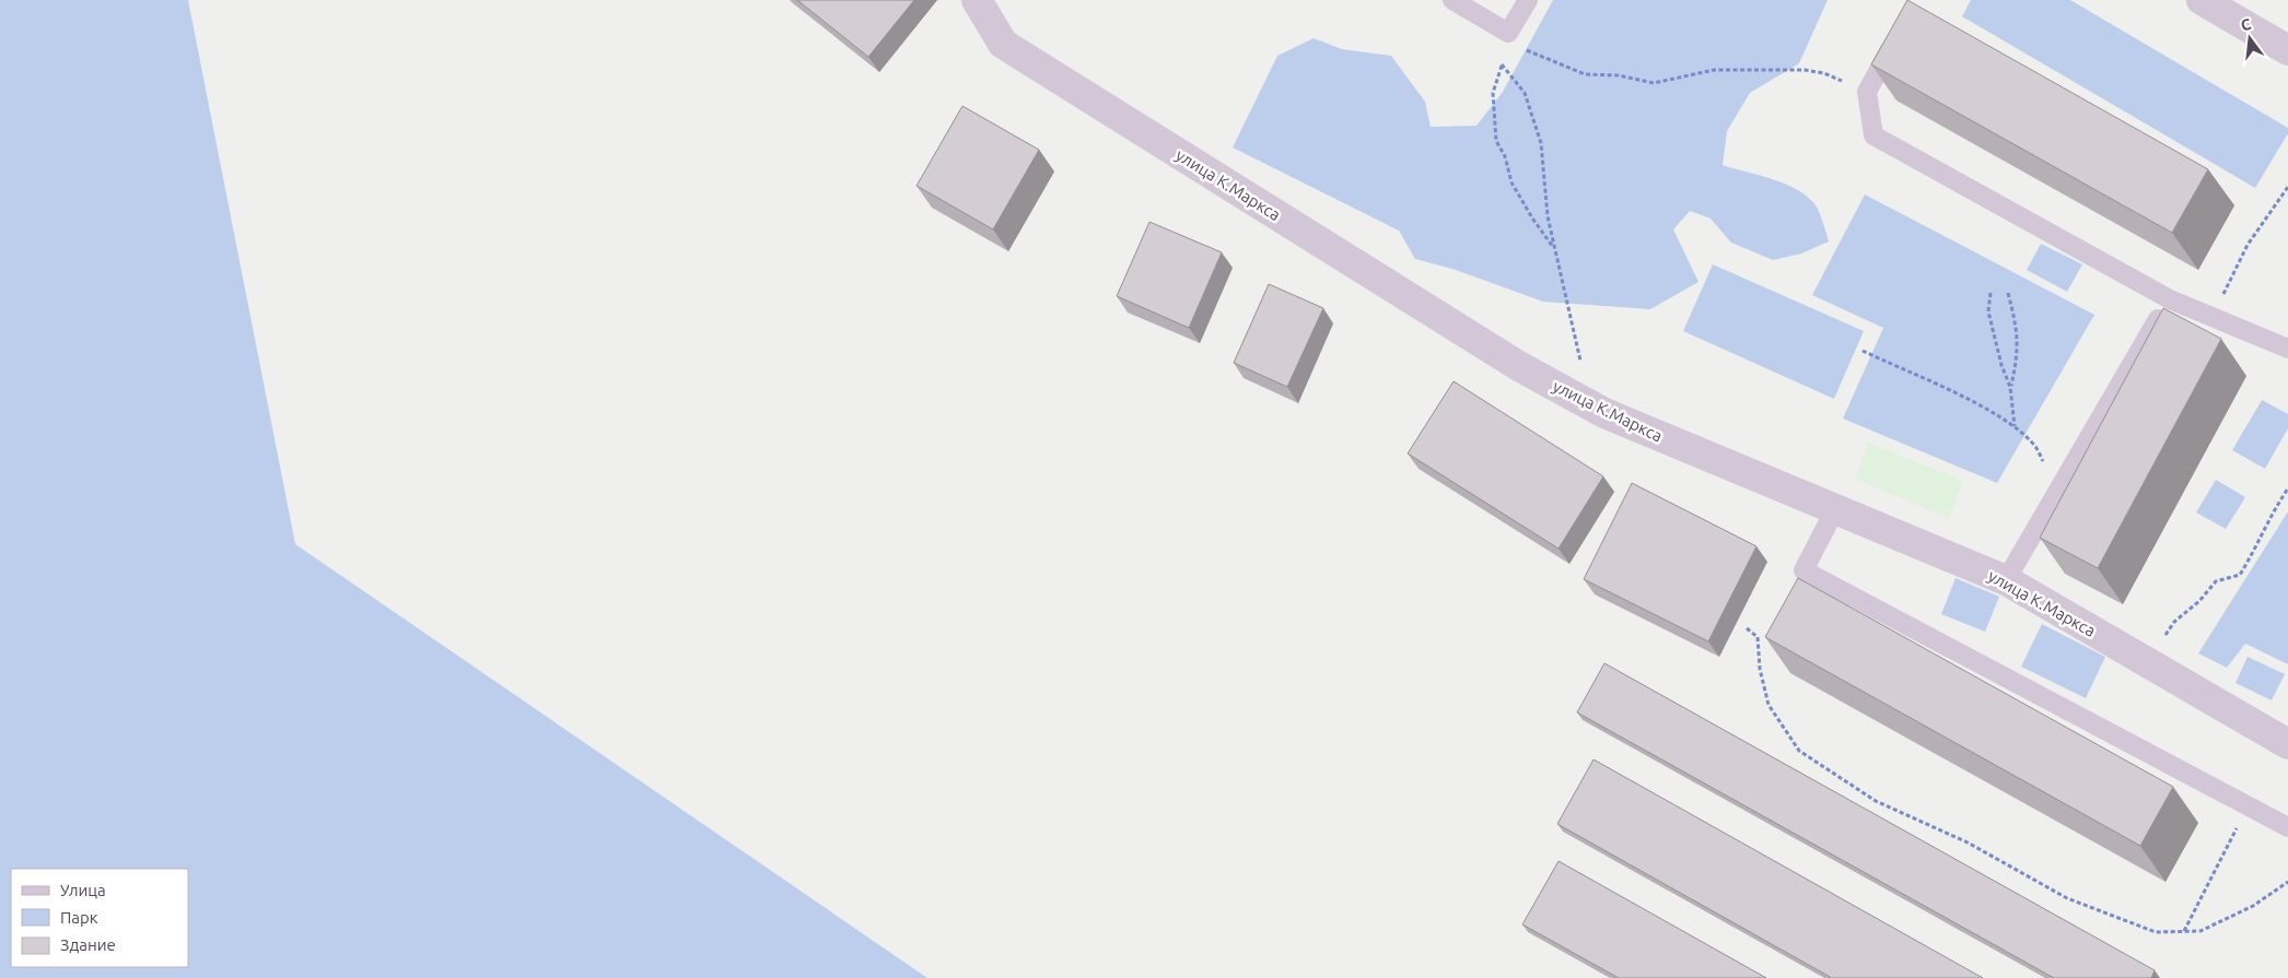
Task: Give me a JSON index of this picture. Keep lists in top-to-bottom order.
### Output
{
  "streets": {
    "street": ["улица К.Маркса"]
  },
  "legend": ["Улица", "Парк", "Здание"],
  "north": "top"
}
